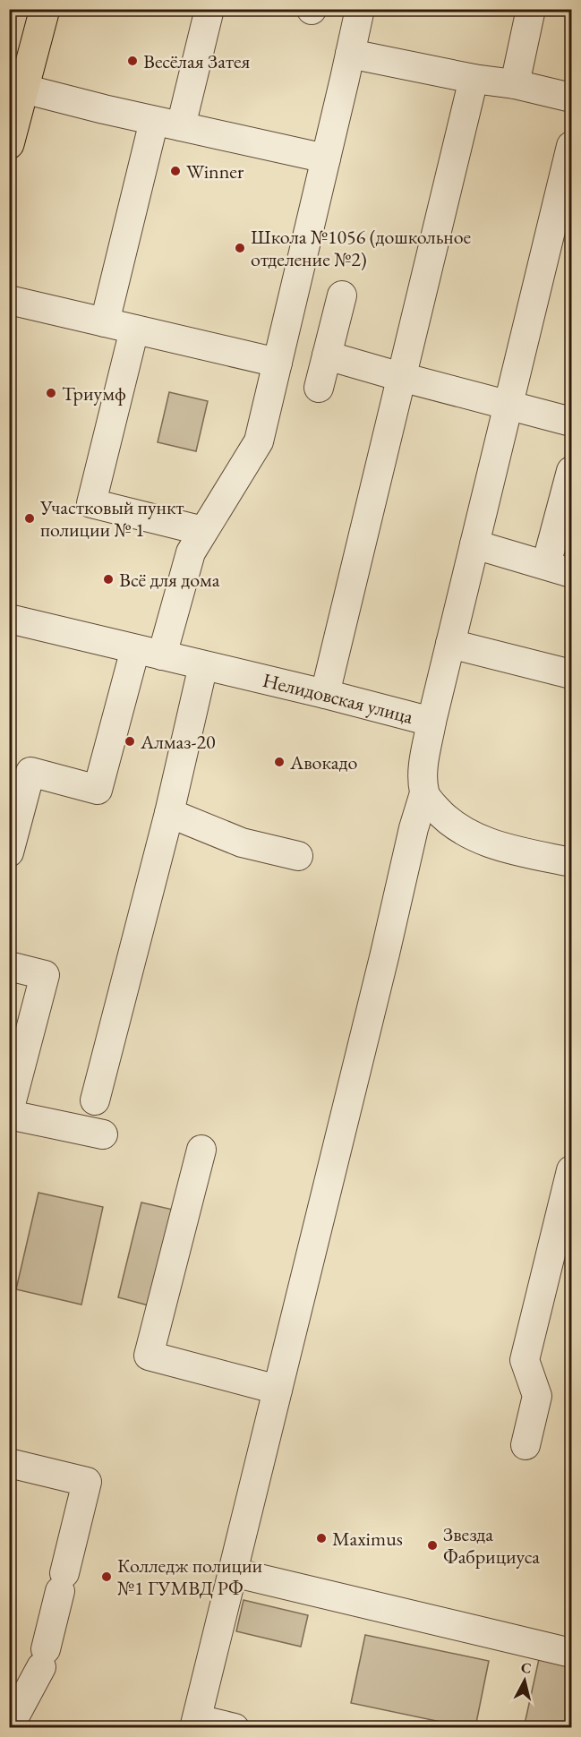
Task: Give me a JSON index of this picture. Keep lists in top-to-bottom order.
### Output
{
  "streets": {
    "street": ["Нелидовская улица"]
  },
  "places": [
    "Весёлая Затея",
    "Winner",
    "Школа №1056 (дошкольное отделение №2)",
    "Триумф",
    "Участковый пункт полиции № 1",
    "Всё для дома",
    "Алмаз-20",
    "Авокадо",
    "Maximus",
    "Звезда Фабрициуса",
    "Колледж полиции №1 ГУМВД РФ"
  ],
  "north": "top"
}
